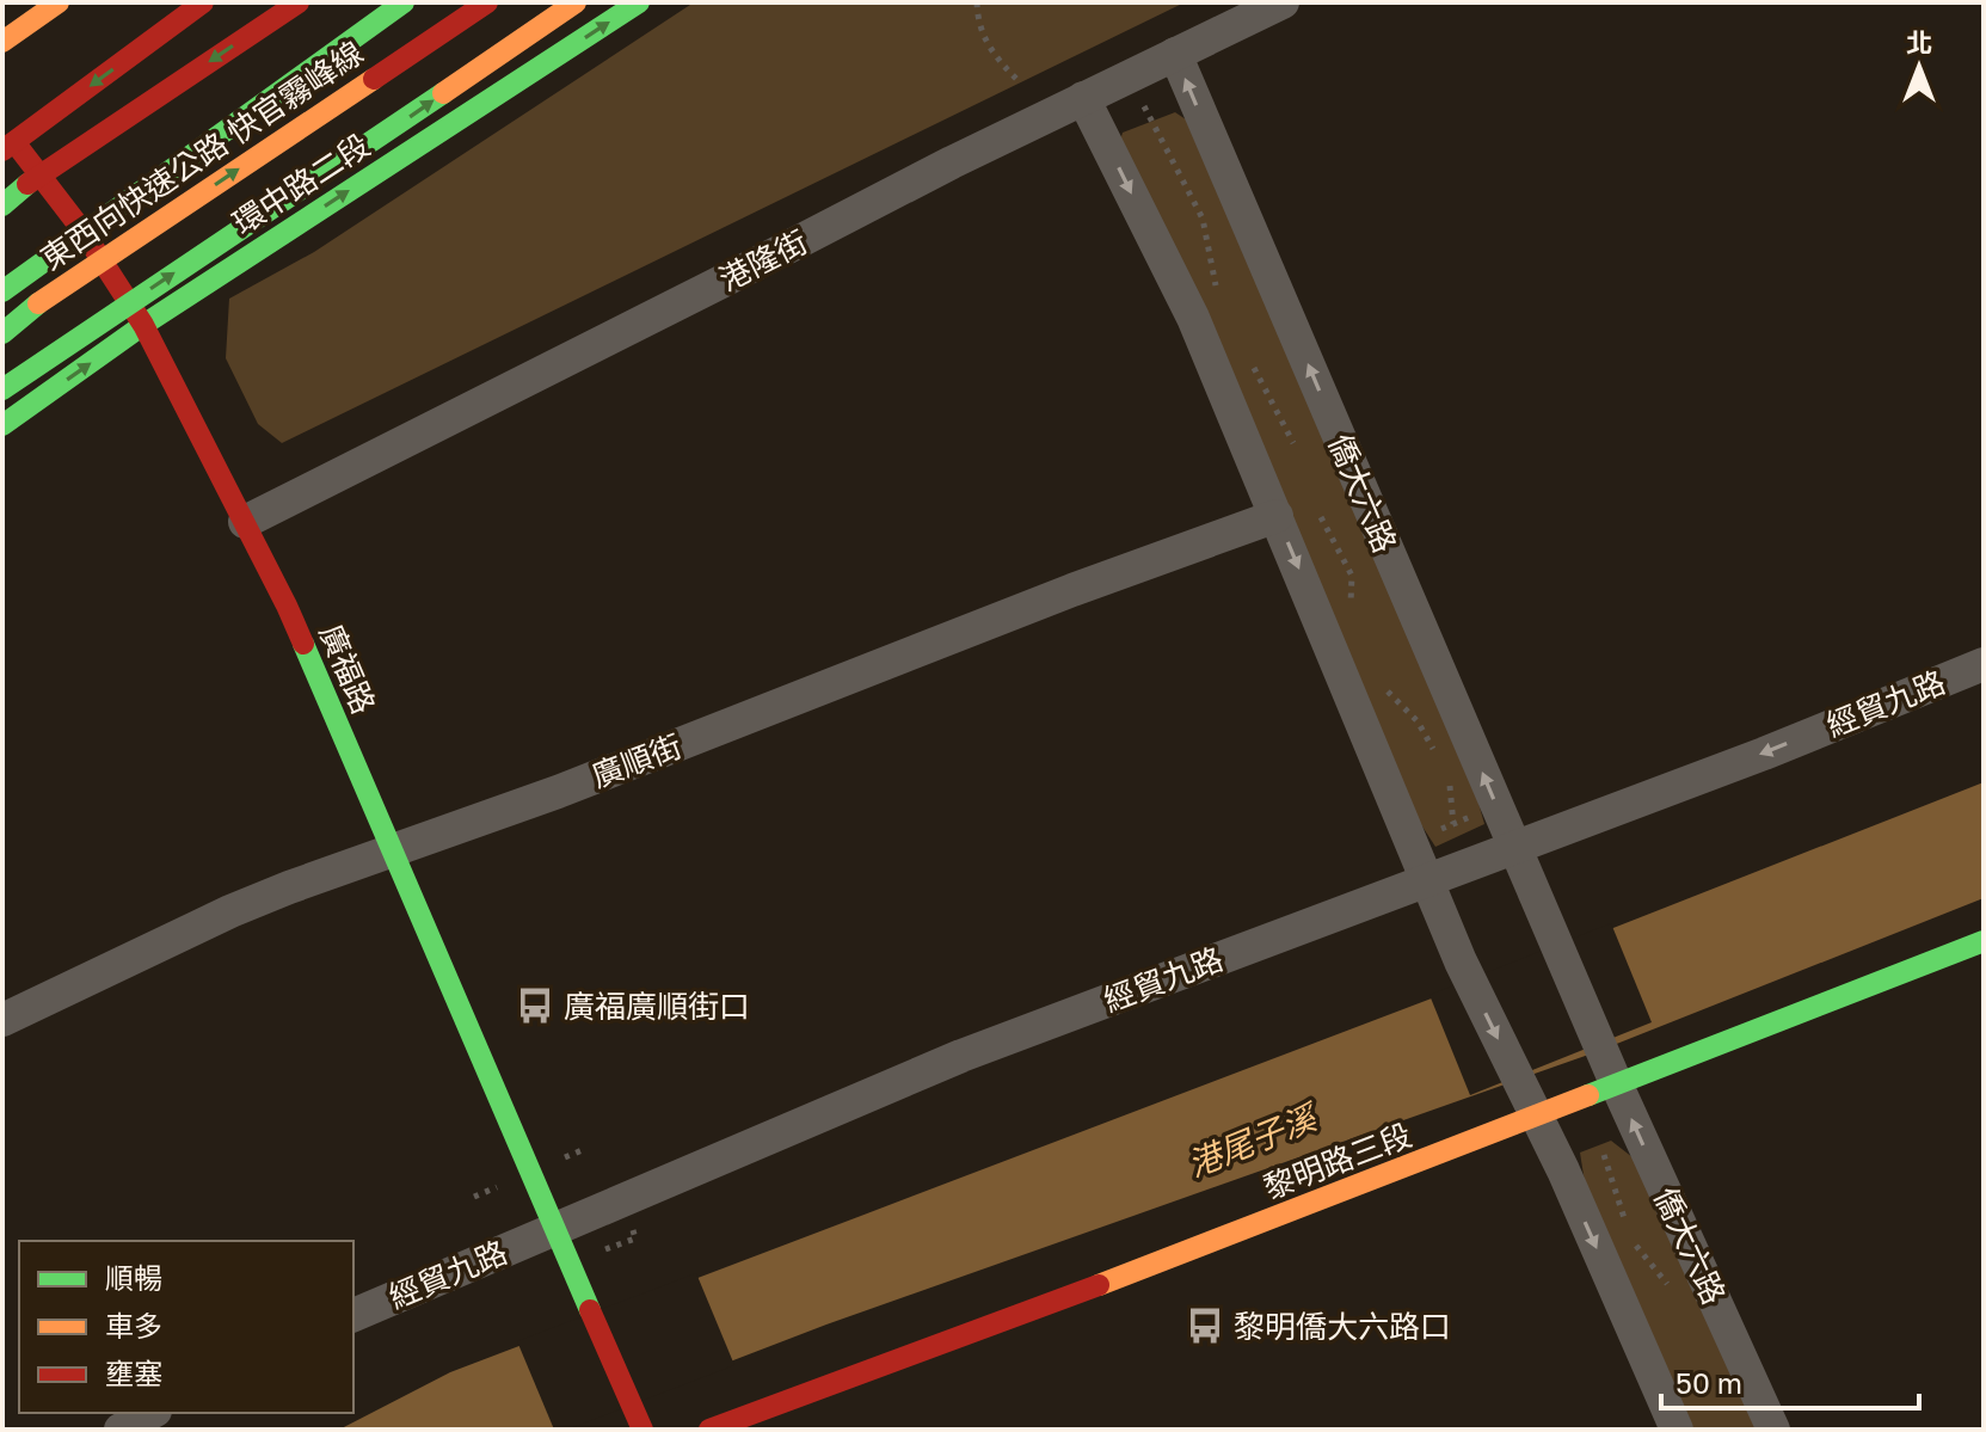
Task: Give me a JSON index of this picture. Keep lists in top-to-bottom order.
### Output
{
  "streets": {
    "main road": [
      "東西向快速公路 快官霧峰線",
      "環中路二段",
      "廣福路",
      "黎明路三段"
    ],
    "street": [
      "港隆街",
      "僑大六路",
      "經貿九路",
      "廣順街"
    ]
  },
  "crossings": [
    ["環中路二段", "廣福路"],
    ["港隆街", "僑大六路"],
    ["港隆街", "廣福路"],
    ["僑大六路", "經貿九路"],
    ["僑大六路", "黎明路三段"],
    ["廣福路", "經貿九路"],
    ["廣福路", "廣順街"]
  ],
  "water": ["港尾子溪"],
  "places": {
    "bus stop": ["廣福廣順街口", "黎明僑大六路口"]
  },
  "legend": ["順暢", "車多", "壅塞"],
  "scale_bar": "50 m",
  "north": "top"
}
